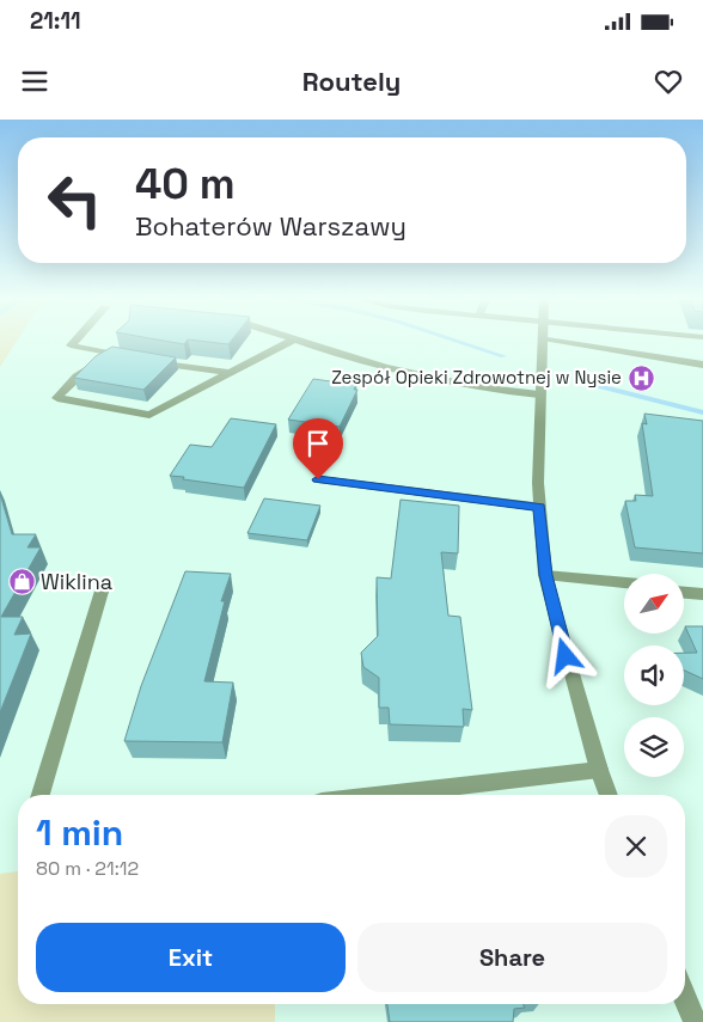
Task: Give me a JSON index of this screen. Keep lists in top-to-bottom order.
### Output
{
  "places": {
    "hospital": ["Zespół Opieki Zdrowotnej w Nysie"],
    "shop": ["Wiklina"]
  },
  "north": "top right",
  "page": {
    "status": "21:11",
    "header": "Routely",
    "turn": ["40 m", "Bohaterów Warszawy"],
    "heading": ["1 min", "80 m · 21:12"],
    "buttons": ["Exit", "Share"]
  }
}
